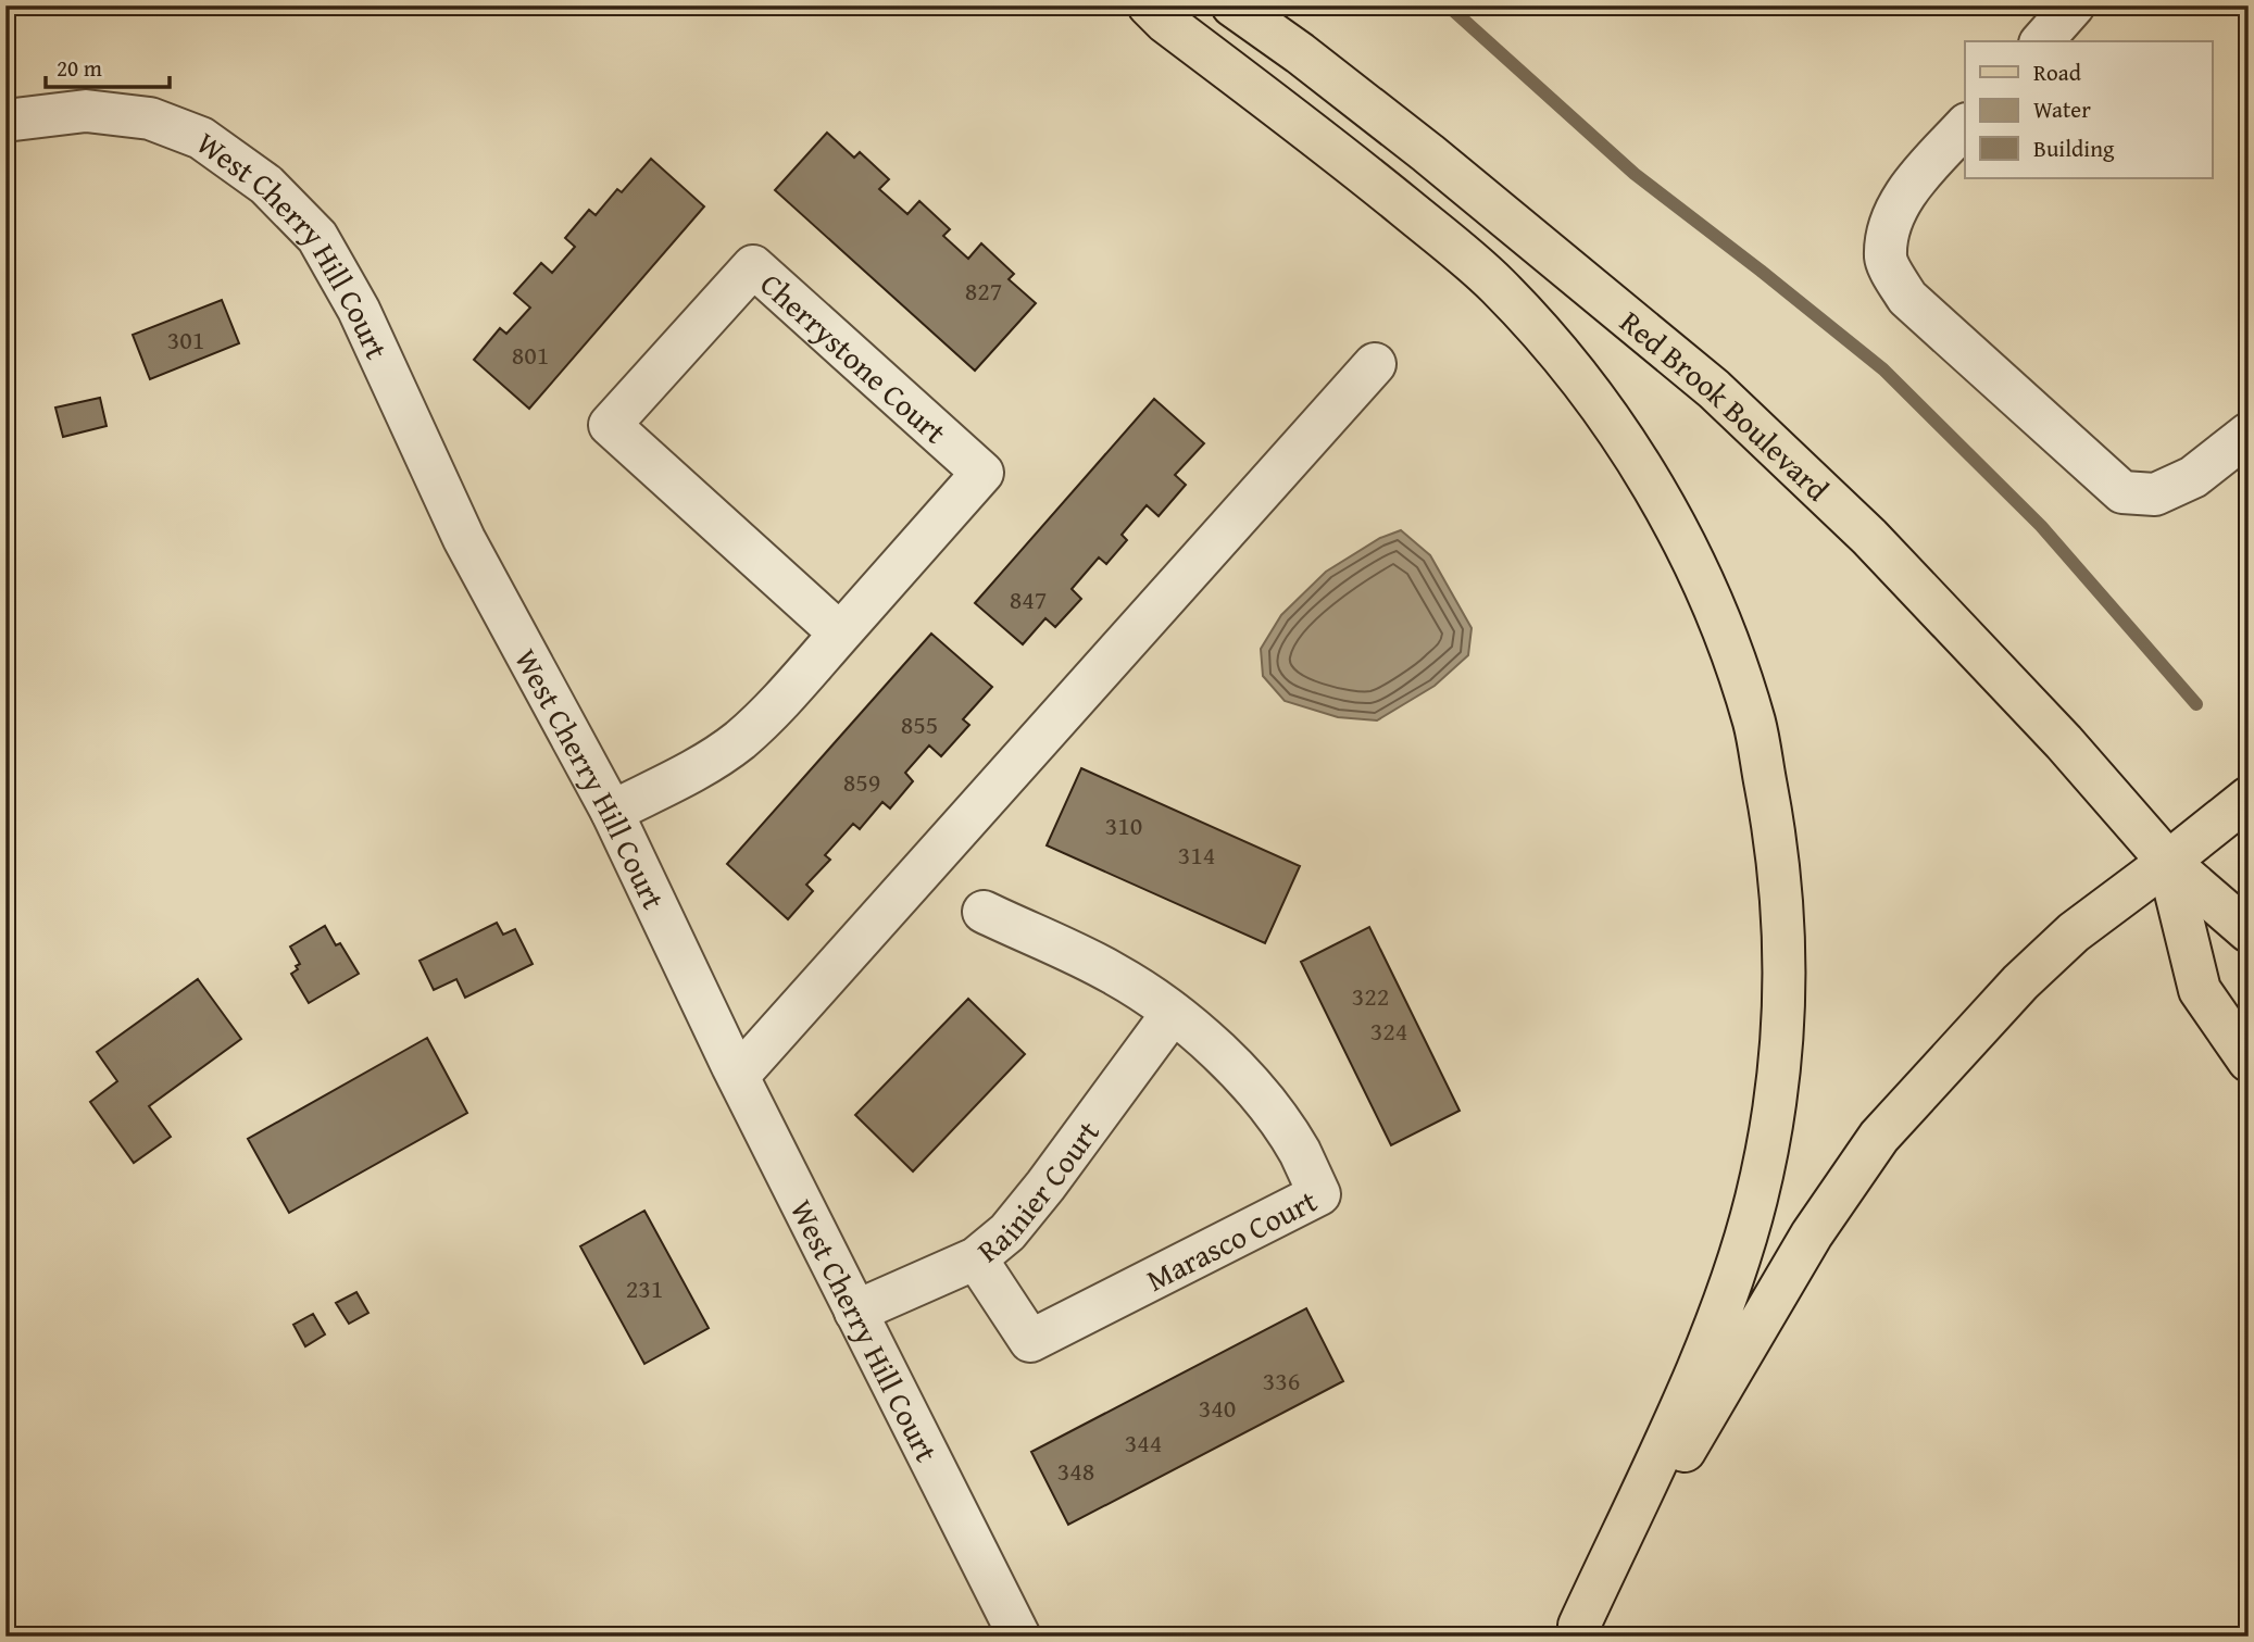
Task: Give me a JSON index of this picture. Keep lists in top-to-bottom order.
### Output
{
  "streets": {
    "main road": ["Red Brook Boulevard"],
    "street": [
      "West Cherry Hill Court",
      "Cherrystone Court",
      "Rainier Court",
      "Marasco Court"
    ]
  },
  "crossings": [
    ["West Cherry Hill Court", "Cherrystone Court"],
    ["West Cherry Hill Court", "Rainier Court"],
    ["Rainier Court", "Marasco Court"]
  ],
  "house_numbers": [
    "827",
    "301",
    "801",
    "847",
    "855",
    "859",
    "310",
    "314",
    "322",
    "324",
    "231",
    "336",
    "340",
    "344",
    "348"
  ],
  "legend": ["Road", "Water", "Building"],
  "scale_bar": "20 m"
}
